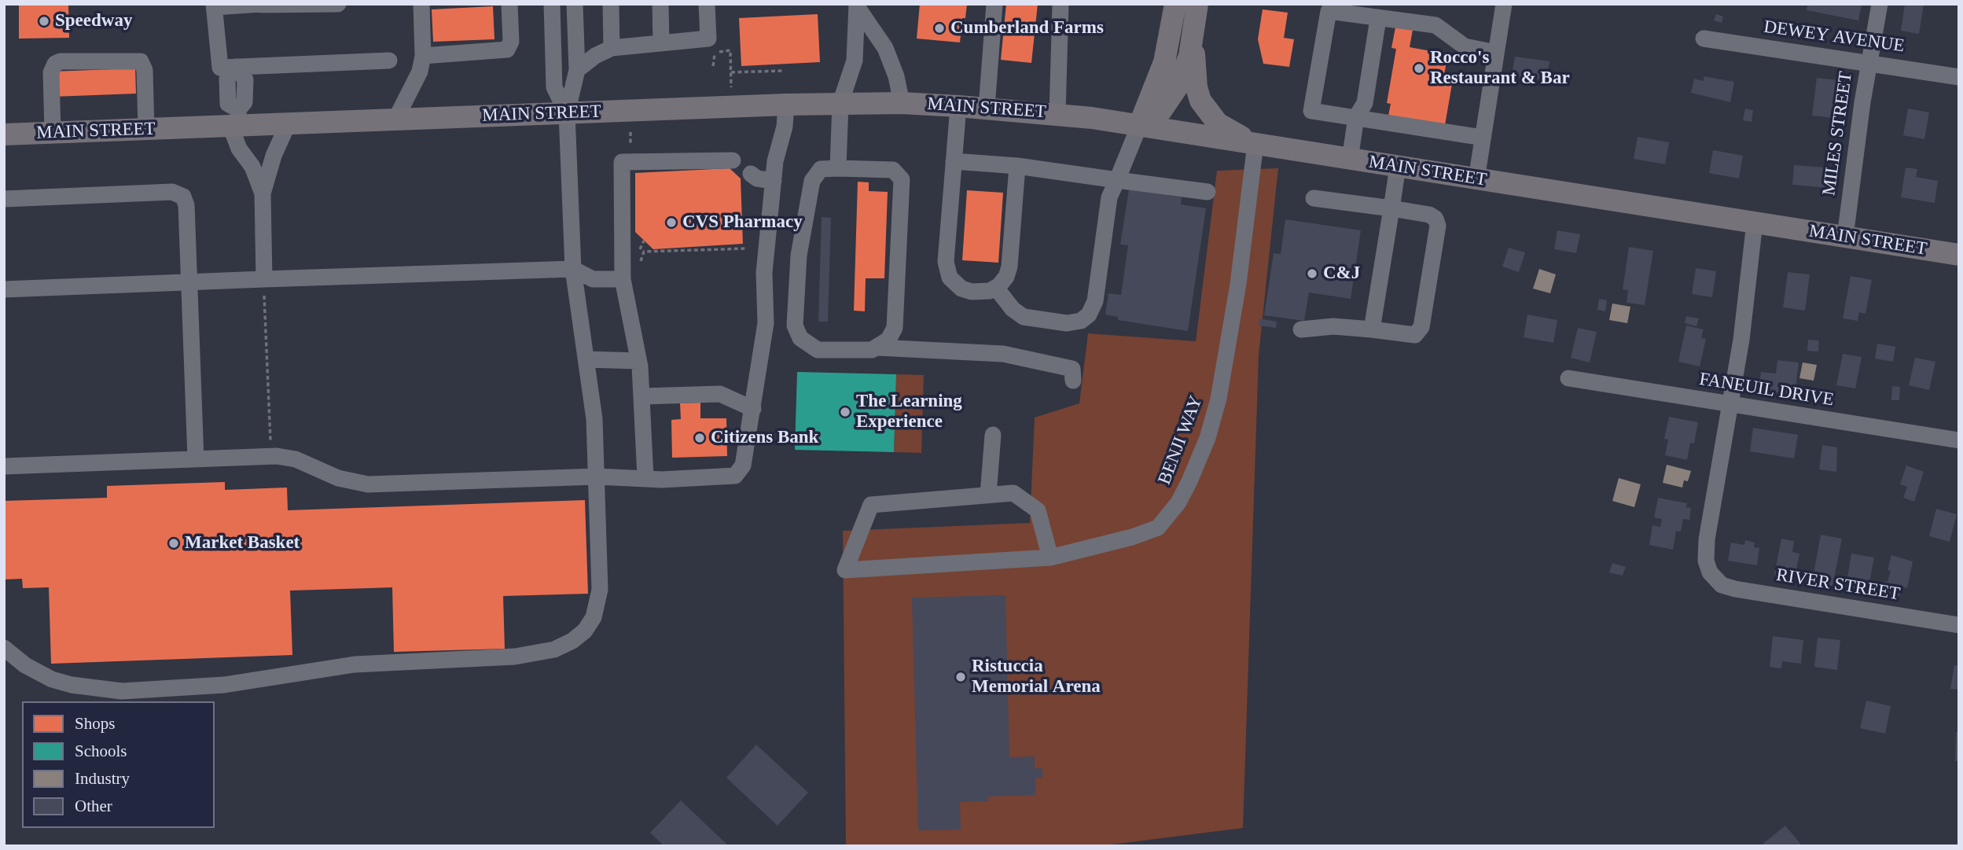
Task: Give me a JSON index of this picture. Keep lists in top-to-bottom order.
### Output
{
  "streets": {
    "main road": ["MAIN STREET"],
    "street": [
      "DEWEY AVENUE",
      "MILES STREET",
      "FANEUIL DRIVE",
      "BENJI WAY",
      "RIVER STREET"
    ]
  },
  "crossings": [
    ["DEWEY AVENUE", "MILES STREET"],
    ["MAIN STREET", "MILES STREET"],
    ["MAIN STREET", "BENJI WAY"],
    ["FANEUIL DRIVE", "RIVER STREET"]
  ],
  "places": [
    "Speedway",
    "Cumberland Farms",
    "Rocco's Restaurant & Bar",
    "CVS Pharmacy",
    "C&J",
    "The Learning Experience",
    "Citizens Bank",
    "Market Basket",
    "Ristuccia Memorial Arena"
  ],
  "legend": [
    "Shops",
    "Schools",
    "Industry",
    "Other"
  ]
}
